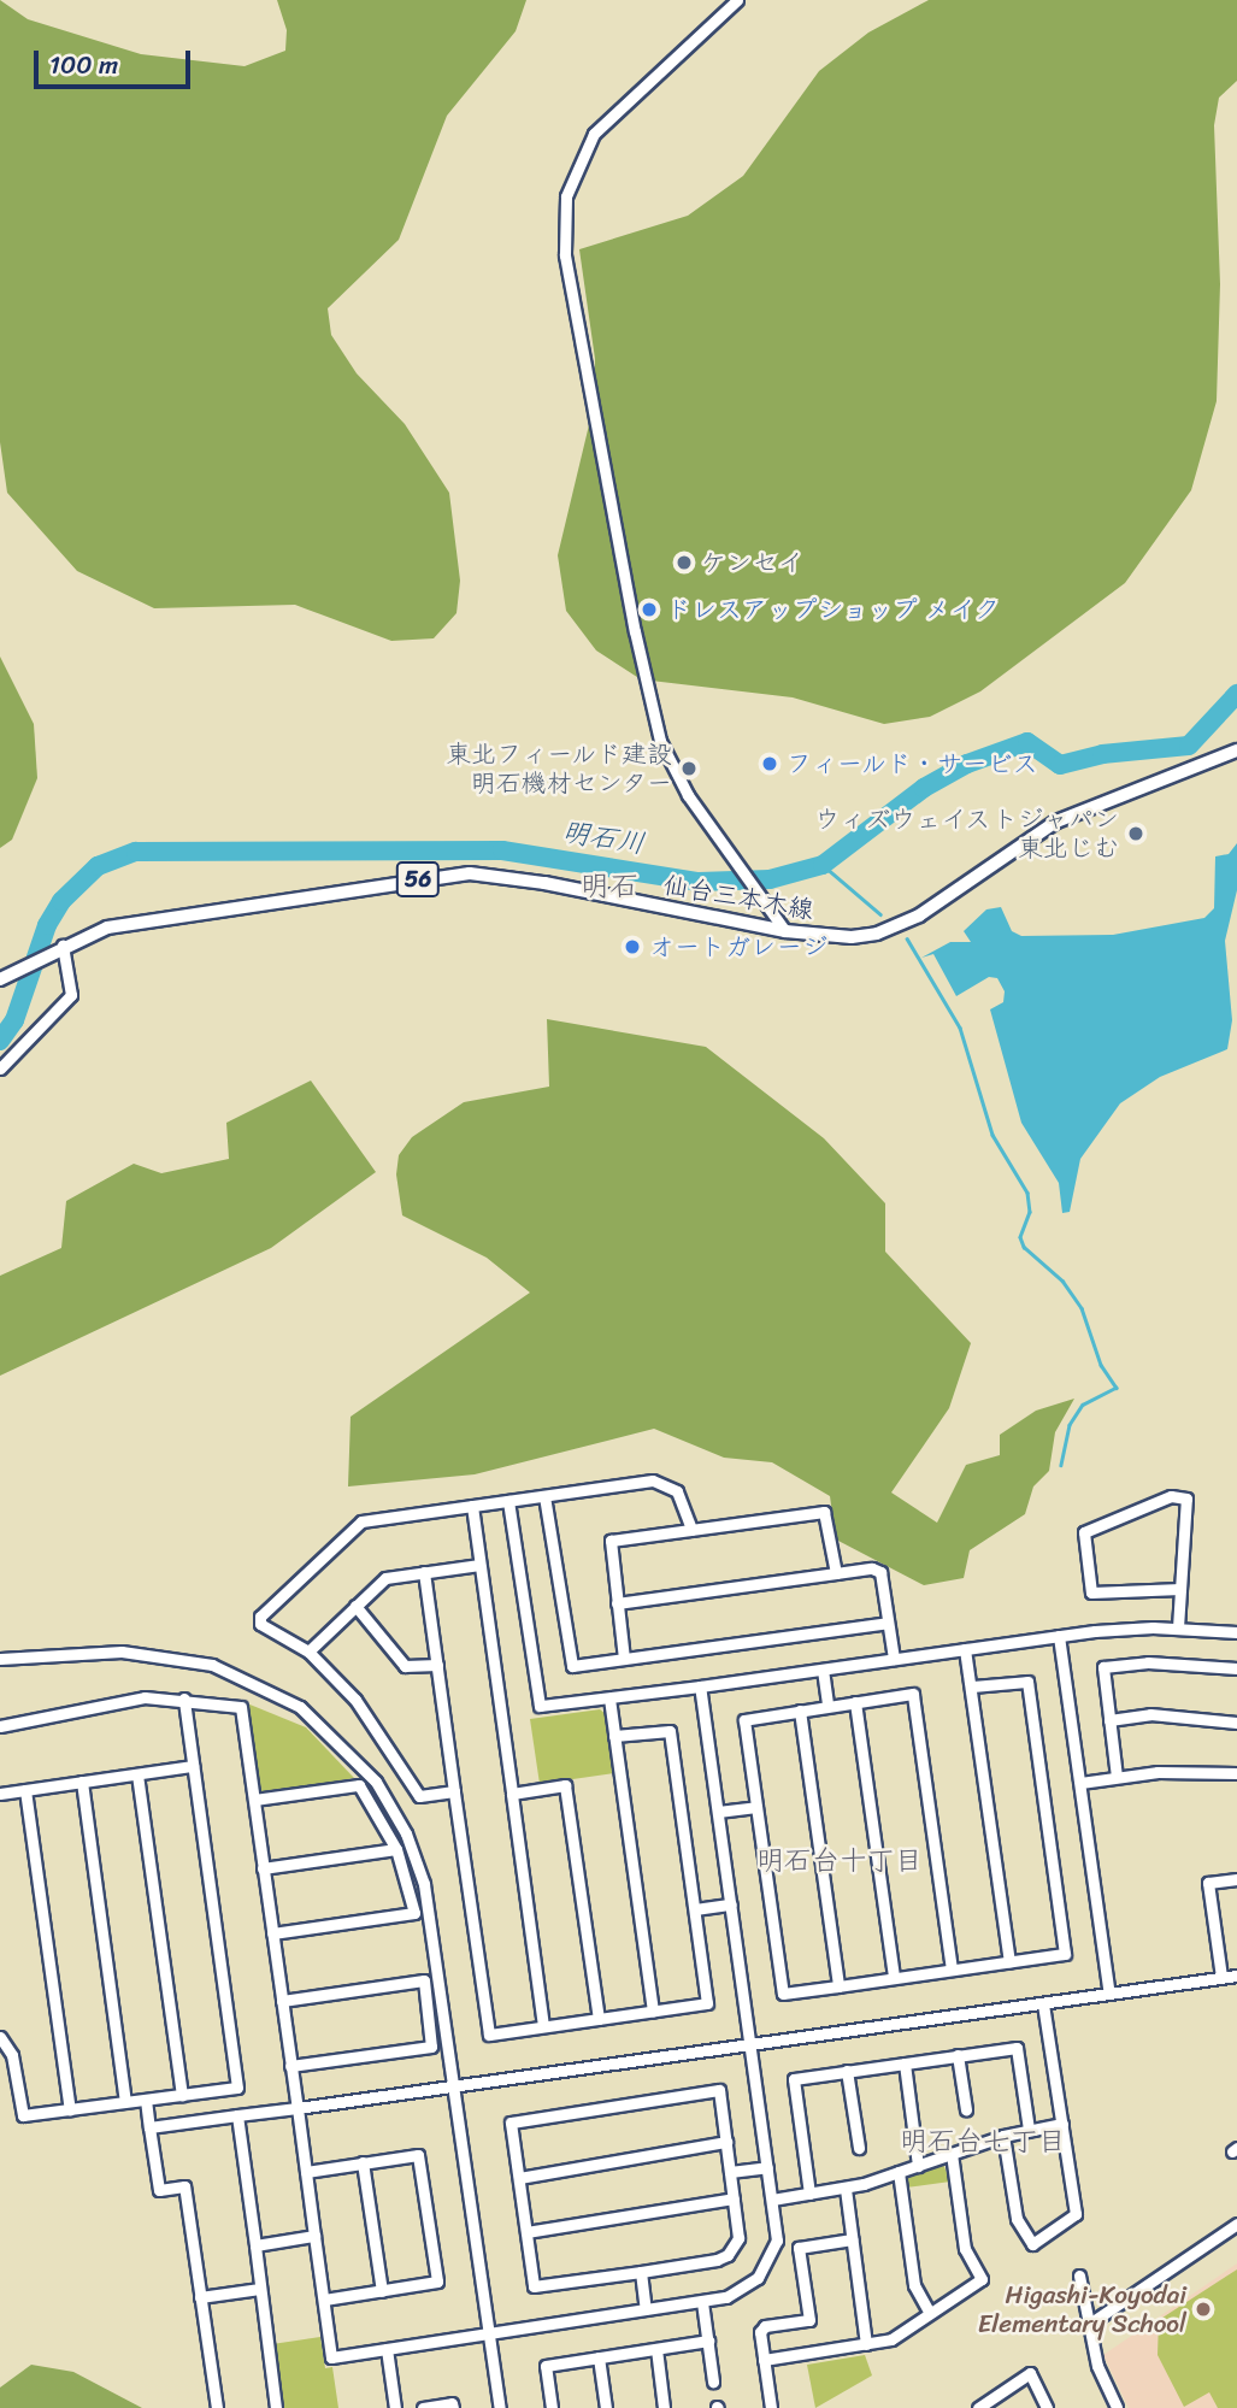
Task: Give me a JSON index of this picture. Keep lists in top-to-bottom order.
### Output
{
  "streets": {
    "main road": ["56", "仙台三本木線"]
  },
  "districts": ["明石", "明石台十丁目", "明石台七丁目"],
  "water": ["明石川"],
  "places": [
    "ケンセイ",
    "ドレスアップショップ メイク",
    "フィールド・サービス",
    "東北フィールド建設 明石機材センター",
    "ウィズウェイストジャパン 東北じむ",
    "オートガレージ",
    "Higashi-Koyodai Elementary School"
  ],
  "scale_bar": "100 m"
}
